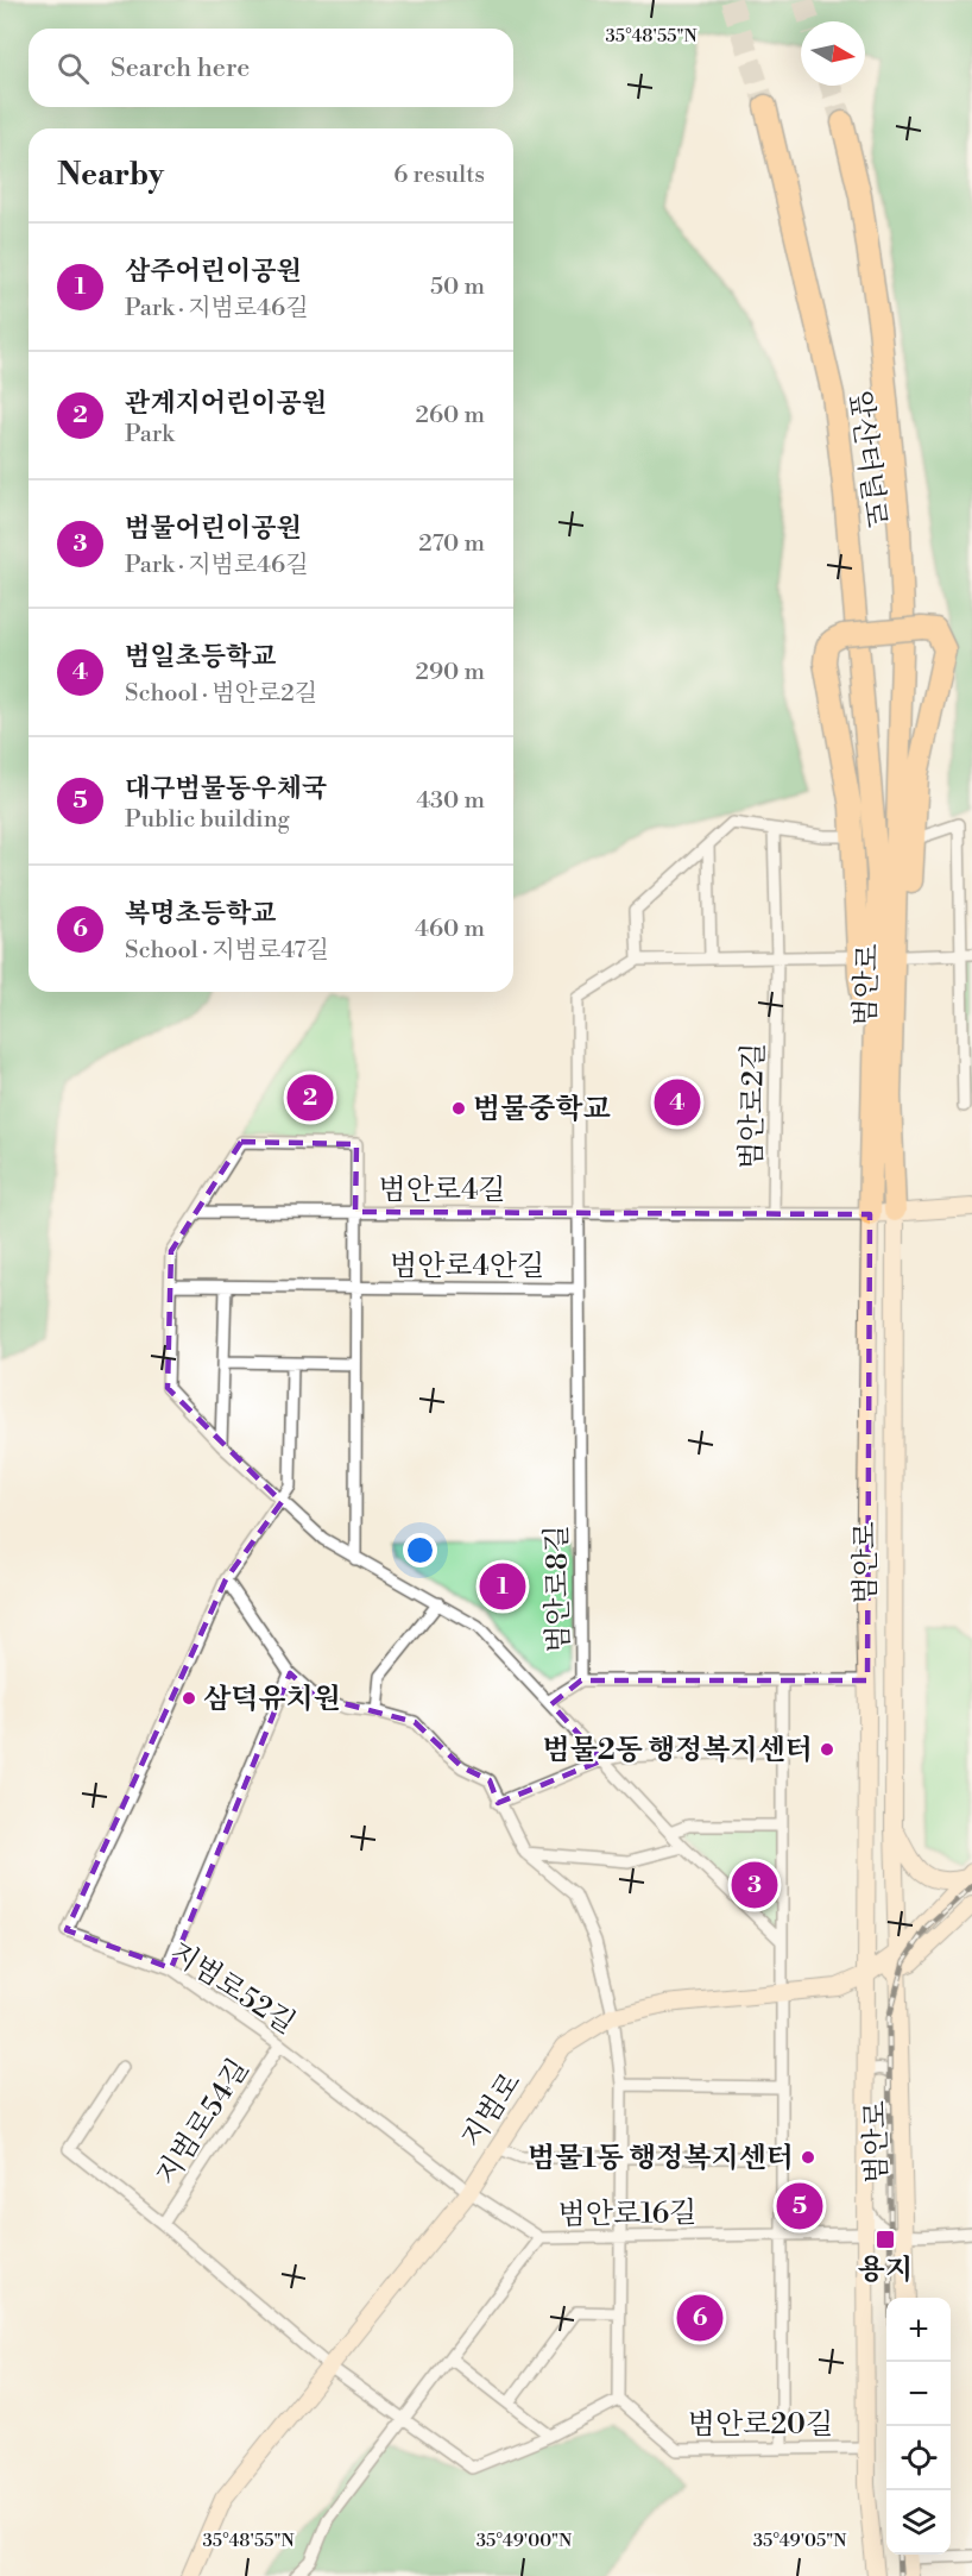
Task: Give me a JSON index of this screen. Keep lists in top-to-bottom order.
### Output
{
  "streets": {
    "highway": ["앞산터널로", "범안로"],
    "main road": ["지범로"],
    "street": [
      "범안로2길",
      "범안로4길",
      "범안로4안길",
      "범안로8길",
      "지범로52길",
      "지범로54길",
      "범안로16길",
      "범안로20길"
    ]
  },
  "crossings": [
    ["앞산터널로", "범안로"],
    ["범안로", "범안로4길"],
    ["범안로", "범안로8길"],
    ["범안로", "지범로"],
    ["범안로", "범안로16길"],
    ["범안로2길", "범안로4길"],
    ["범안로4길", "범안로4안길"],
    ["범안로4길", "범안로8길"],
    ["범안로4안길", "범안로8길"],
    ["지범로52길", "지범로"],
    ["지범로52길", "지범로54길"],
    ["지범로52길", "범안로16길"]
  ],
  "places": {
    "other": [
      "범물중학교",
      "삼덕유치원",
      "범물2동 행정복지센터",
      "범물1동 행정복지센터"
    ],
    "transit": ["용지"]
  },
  "north": "right",
  "page": {
    "search": "Search here",
    "heading": ["Nearby", "6 results"],
    "list": [
      {
        "mark": "1",
        "name": "삼주어린이공원",
        "note": "Park · 지범로46길",
        "value": "50 m"
      },
      {
        "mark": "2",
        "name": "관계지어린이공원",
        "note": "Park",
        "value": "260 m"
      },
      {
        "mark": "3",
        "name": "범물어린이공원",
        "note": "Park · 지범로46길",
        "value": "270 m"
      },
      {
        "mark": "4",
        "name": "범일초등학교",
        "note": "School · 범안로2길",
        "value": "290 m"
      },
      {
        "mark": "5",
        "name": "대구범물동우체국",
        "note": "Public building",
        "value": "430 m"
      },
      {
        "mark": "6",
        "name": "복명초등학교",
        "note": "School · 지범로47길",
        "value": "460 m"
      }
    ],
    "pins": [
      "2",
      "4",
      "1",
      "3",
      "5",
      "6"
    ],
    "map_buttons": ["+", "−"]
  },
  "coordinates": ["35°48'55\"N", "35°49'00\"N", "35°49'05\"N"]
}
